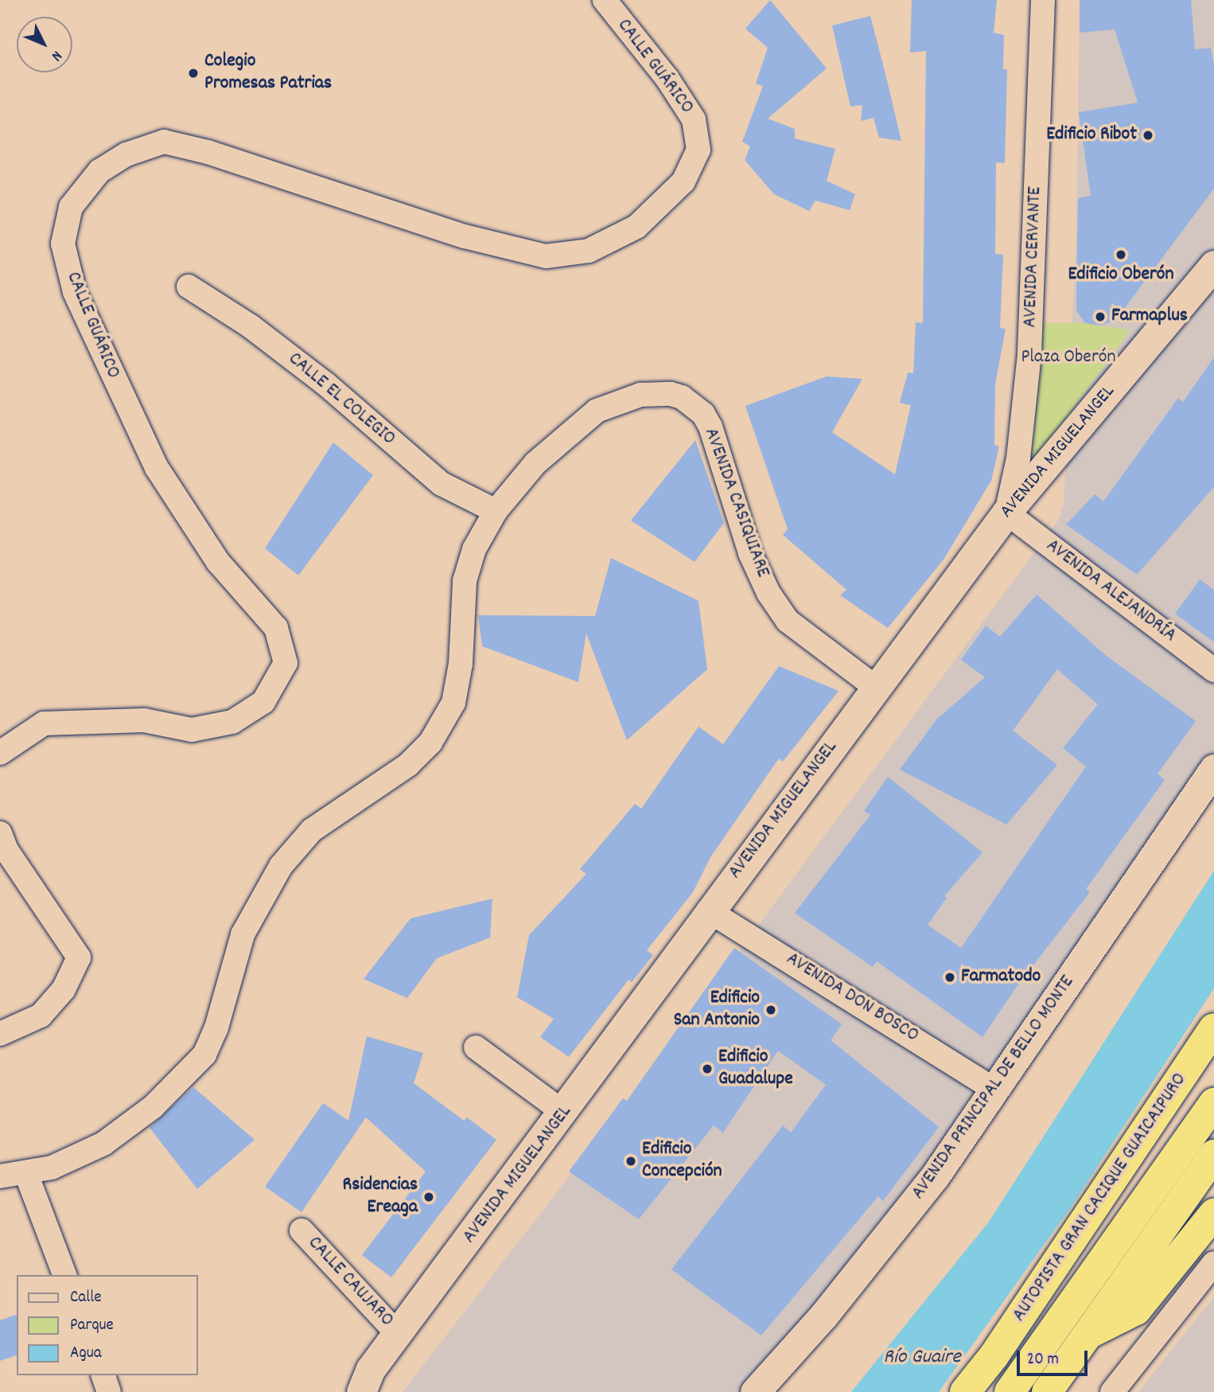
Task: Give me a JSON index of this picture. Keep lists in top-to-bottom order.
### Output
{
  "streets": {
    "highway": ["AUTOPISTA GRAN CACIQUE GUAICAIPURO"],
    "street": [
      "CALLE GUÁRICO",
      "AVENIDA CERVANTE",
      "CALLE EL COLEGIO",
      "AVENIDA MIGUELANGEL",
      "AVENIDA CASIQUIARE",
      "AVENIDA ALEJANDRÍA",
      "AVENIDA DON BOSCO",
      "AVENIDA PRINCIPAL DE BELLO MONTE",
      "CALLE CAUJARO"
    ]
  },
  "crossings": [
    ["AVENIDA CERVANTE", "AVENIDA MIGUELANGEL"],
    ["AVENIDA CERVANTE", "AVENIDA ALEJANDRÍA"],
    ["CALLE EL COLEGIO", "AVENIDA CASIQUIARE"],
    ["AVENIDA MIGUELANGEL", "AVENIDA CASIQUIARE"],
    ["AVENIDA MIGUELANGEL", "AVENIDA ALEJANDRÍA"],
    ["AVENIDA MIGUELANGEL", "AVENIDA DON BOSCO"],
    ["AVENIDA MIGUELANGEL", "CALLE CAUJARO"],
    ["AVENIDA DON BOSCO", "AVENIDA PRINCIPAL DE BELLO MONTE"]
  ],
  "water": ["Río Guaire"],
  "parks": ["Plaza Oberón"],
  "places": [
    "Colegio Promesas Patrias",
    "Edificio Ribot",
    "Edificio Oberón",
    "Farmaplus",
    "Farmatodo",
    "Edificio San Antonio",
    "Edificio Guadalupe",
    "Edificio Concepción",
    "Rsidencias Ereaga"
  ],
  "legend": ["Calle", "Parque", "Agua"],
  "scale_bar": "20 m",
  "north": "bottom right"
}
